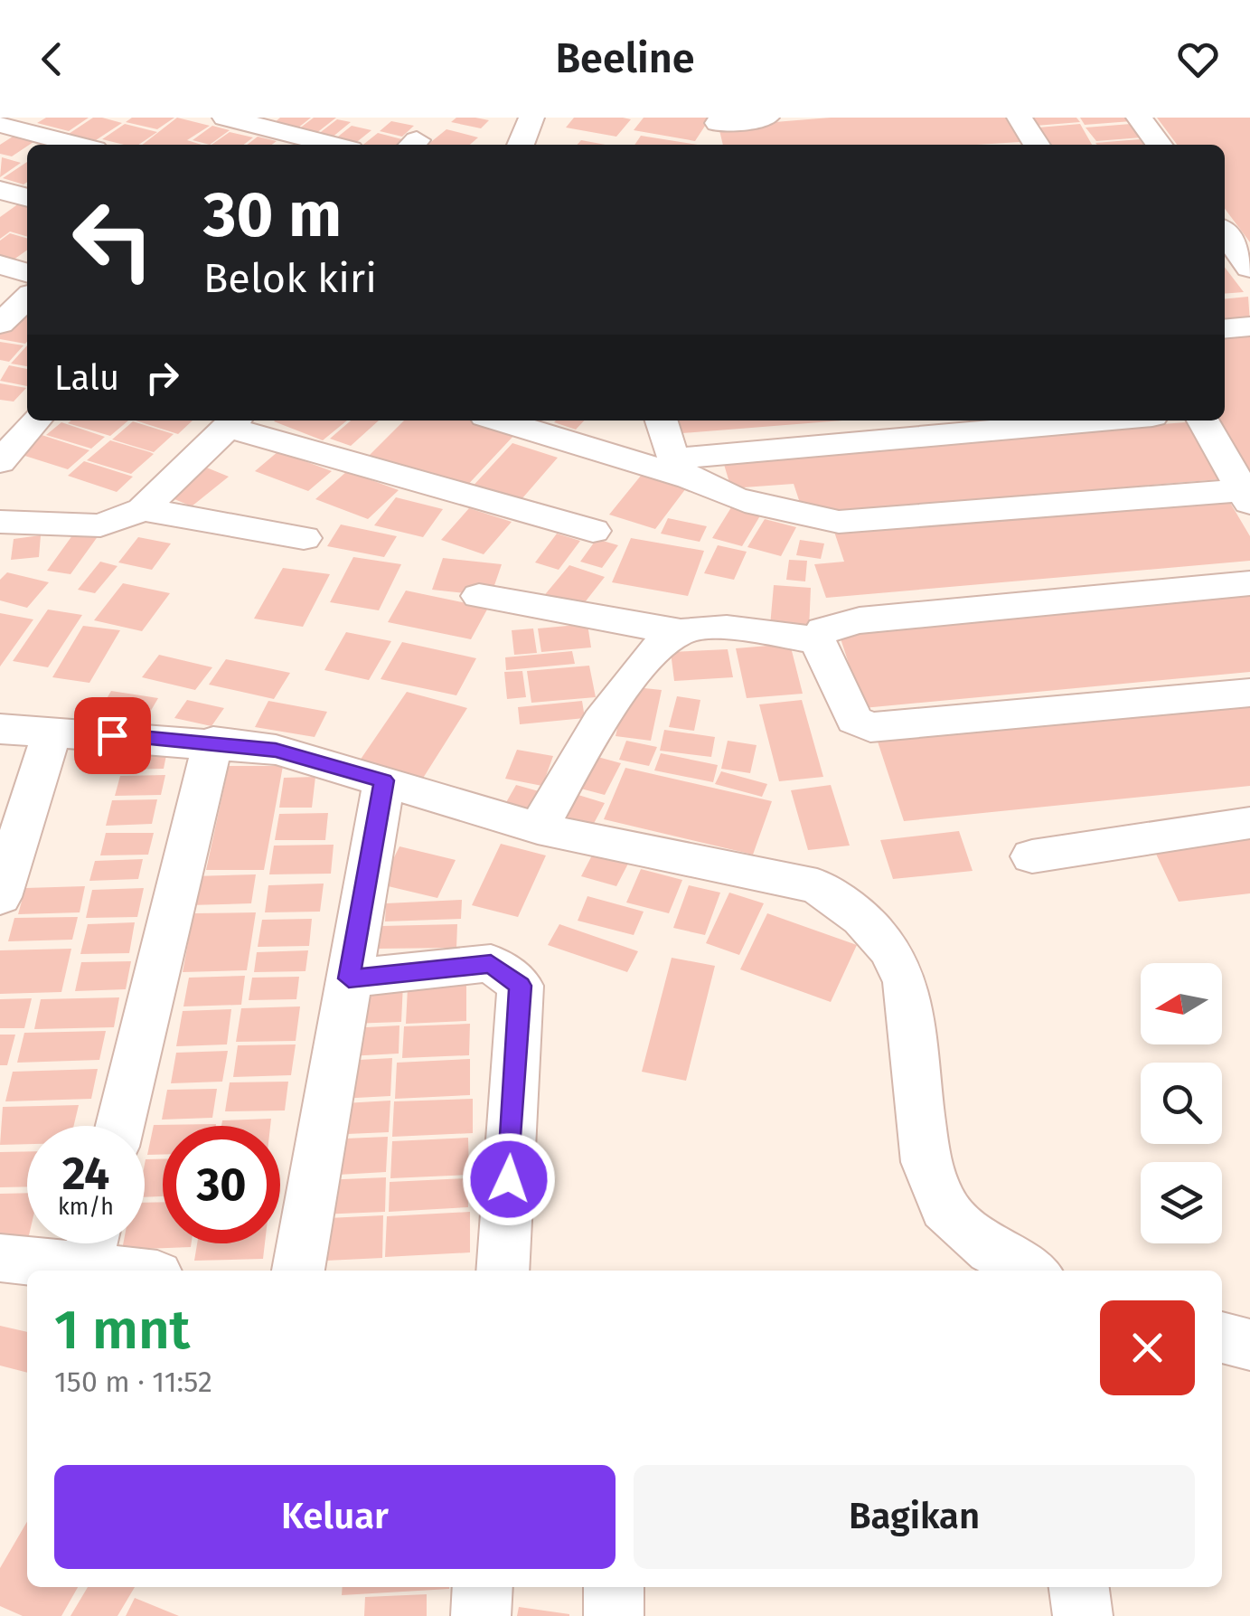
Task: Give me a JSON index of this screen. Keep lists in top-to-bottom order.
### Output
{
  "north": "left",
  "page": {
    "header": "Beeline",
    "turn": ["30 m", "Belok kiri"],
    "then": "Lalu",
    "speed": "24 km/h",
    "limit": "30",
    "heading": ["1 mnt", "150 m · 11:52"],
    "buttons": ["Keluar", "Bagikan"]
  }
}
